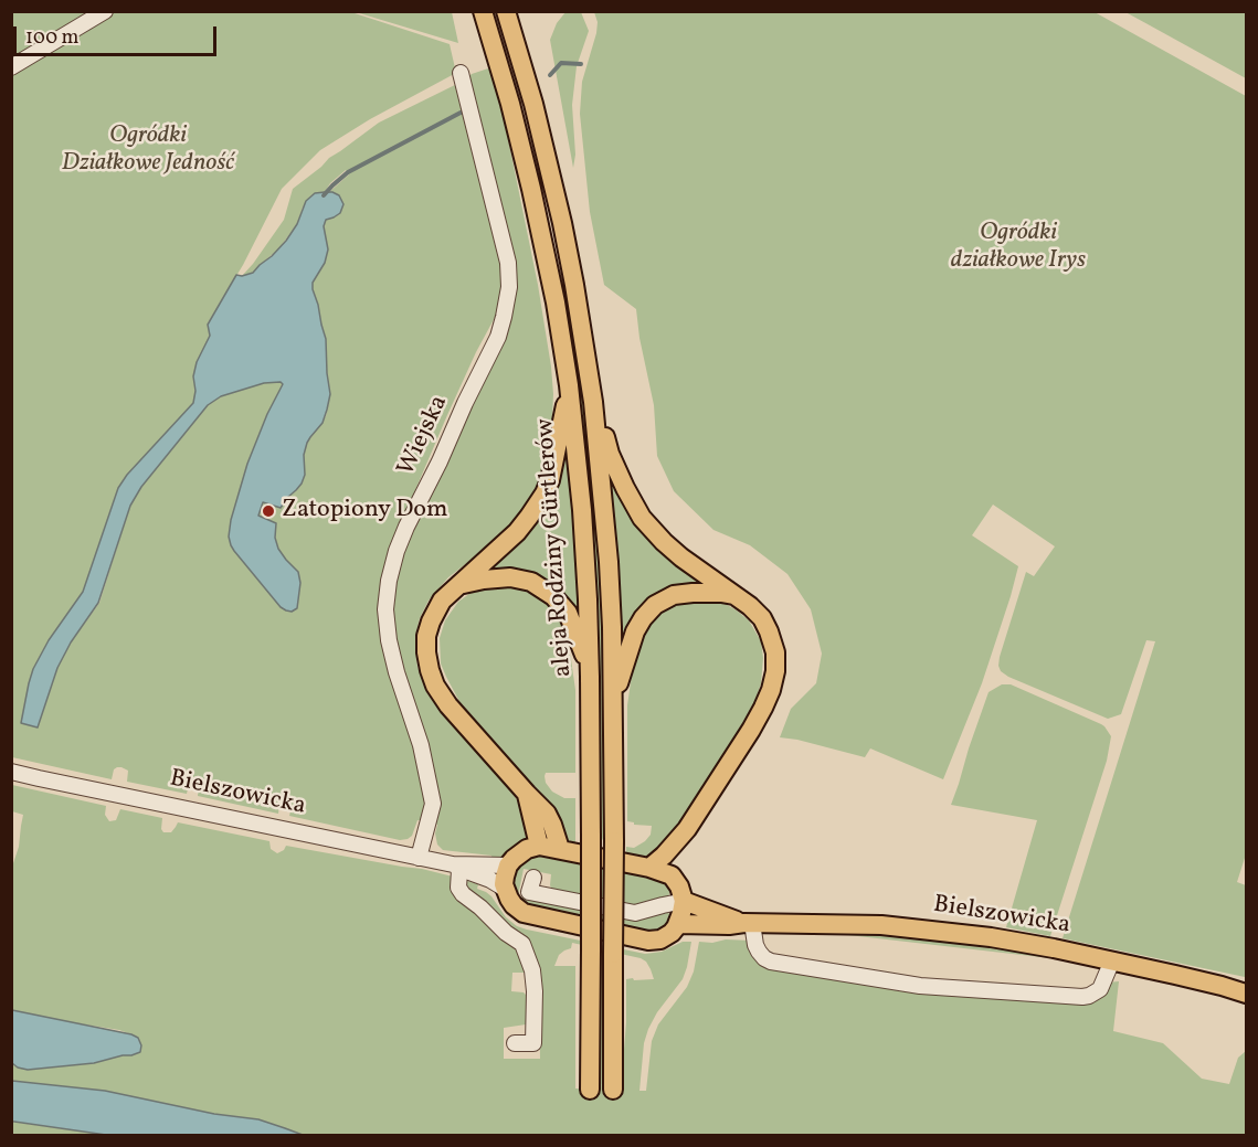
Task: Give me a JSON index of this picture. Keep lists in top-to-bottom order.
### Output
{
  "streets": {
    "main road": ["aleja Rodziny Gürtlerów", "Bielszowicka"],
    "street": ["Wiejska"]
  },
  "crossings": [
    ["Wiejska", "Bielszowicka"]
  ],
  "parks": ["Ogródki Działkowe Jedność", "Ogródki działkowe Irys"],
  "places": ["Zatopiony Dom"],
  "scale_bar": "100 m"
}
